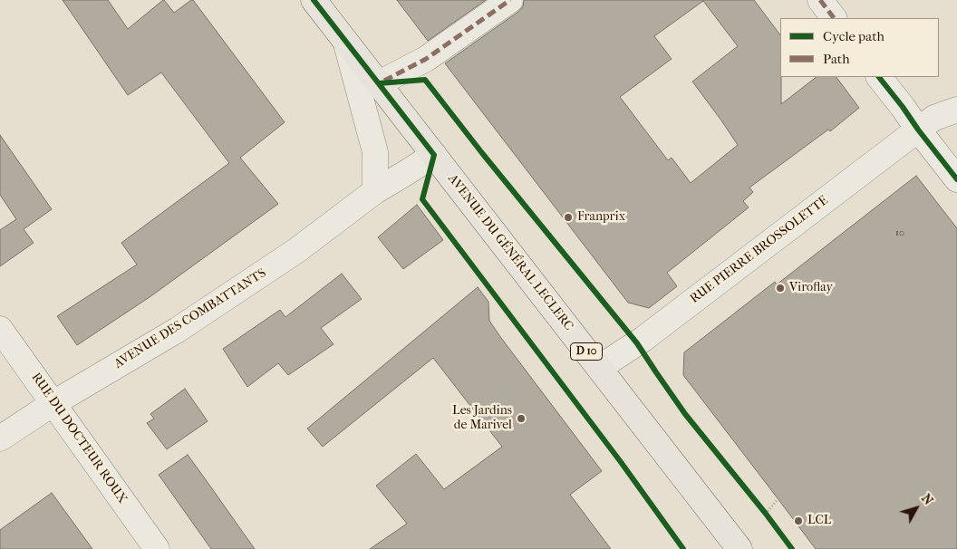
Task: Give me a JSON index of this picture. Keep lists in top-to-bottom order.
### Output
{
  "streets": {
    "main road": ["AVENUE DU GÉNÉRAL LECLERC", "D 10"],
    "street": ["RUE PIERRE BROSSOLETTE", "AVENUE DES COMBATTANTS", "RUE DU DOCTEUR ROUX"]
  },
  "crossings": [
    ["RUE PIERRE BROSSOLETTE", "AVENUE DU GÉNÉRAL LECLERC"],
    ["AVENUE DU GÉNÉRAL LECLERC", "AVENUE DES COMBATTANTS"],
    ["AVENUE DES COMBATTANTS", "RUE DU DOCTEUR ROUX"]
  ],
  "places": [
    "Franprix",
    "Viroflay",
    "Les Jardins de Marivel",
    "LCL"
  ],
  "house_numbers": ["10"],
  "legend": ["Cycle path", "Path"],
  "north": "top right"
}
